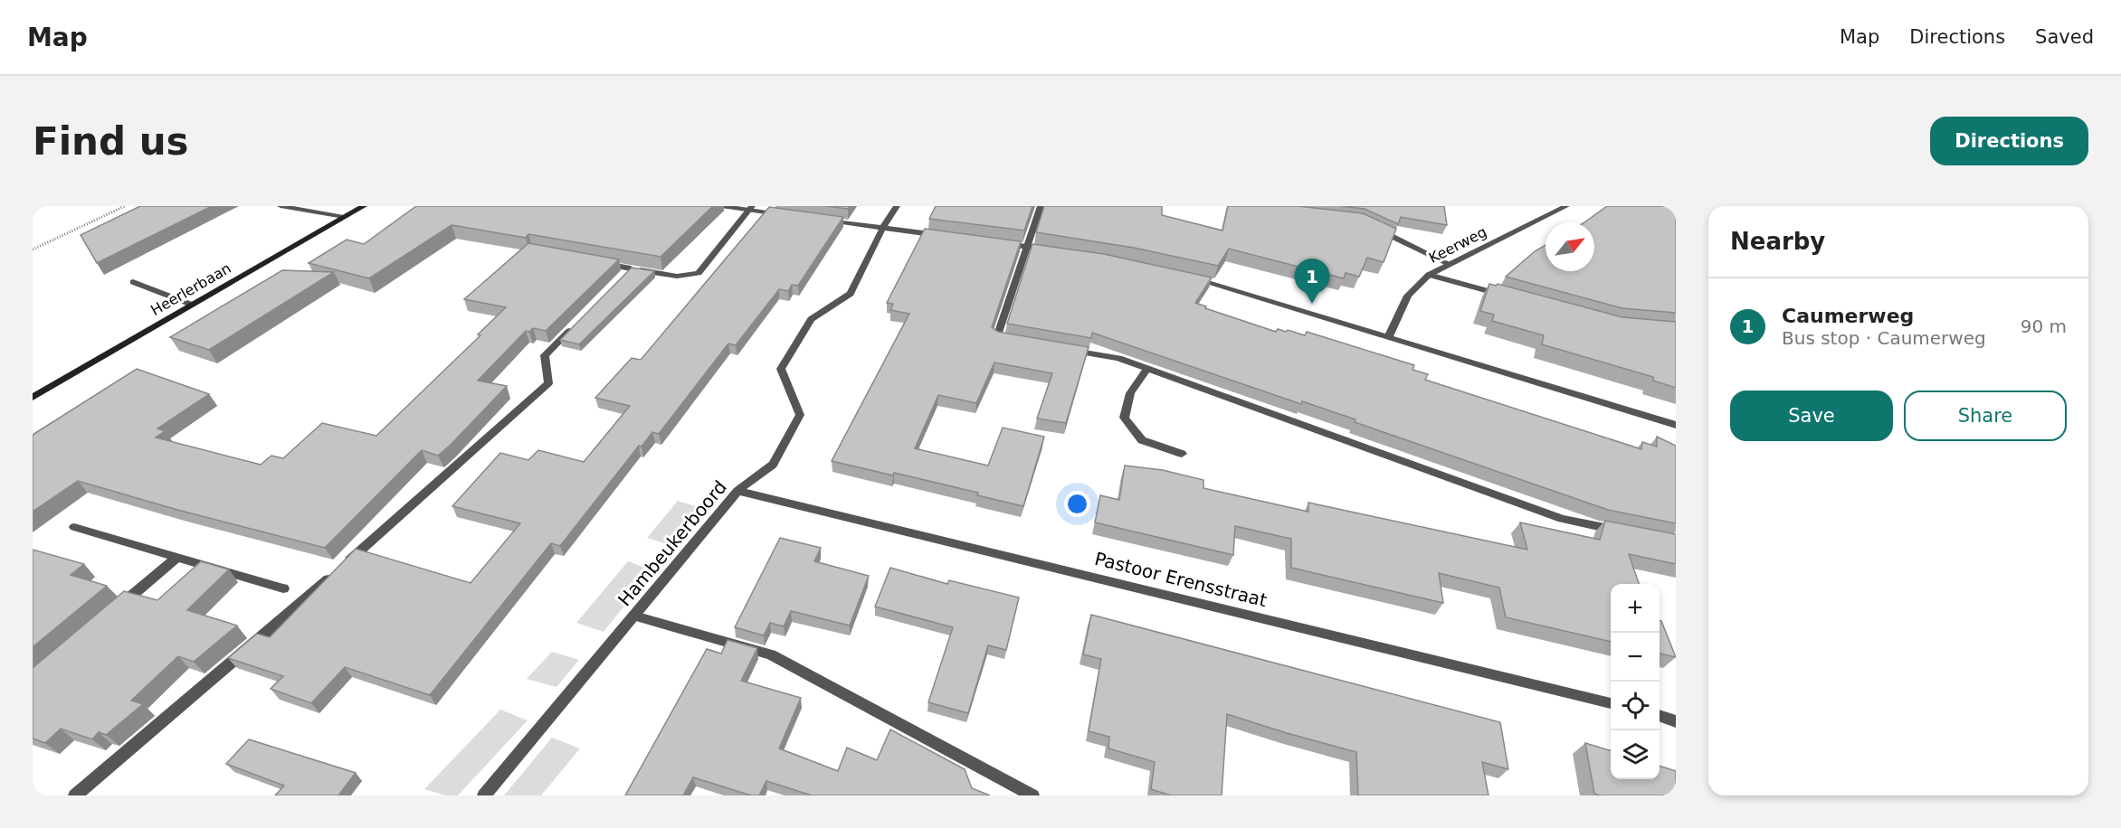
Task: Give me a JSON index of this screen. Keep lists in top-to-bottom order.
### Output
{
  "streets": {
    "street": [
      "Keerweg",
      "Heerlerbaan",
      "Hambeukerboord",
      "Pastoor Erensstraat"
    ]
  },
  "crossings": [
    ["Hambeukerboord", "Pastoor Erensstraat"]
  ],
  "north": "top right",
  "page": {
    "header": "Map",
    "nav": ["Map", "Directions", "Saved"],
    "buttons": [
      "Directions",
      ["Save", "Share"]
    ],
    "title": "Find us",
    "heading": "Nearby",
    "pins": "1",
    "list": [
      {
        "mark": "1",
        "name": "Caumerweg",
        "note": "Bus stop · Caumerweg",
        "value": "90 m"
      }
    ],
    "map_buttons": ["+", "−"]
  }
}
